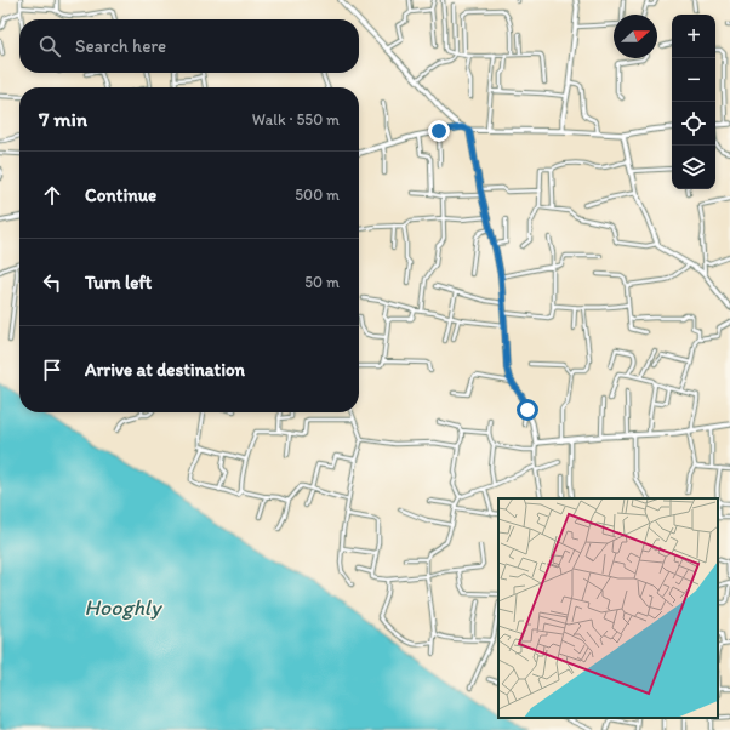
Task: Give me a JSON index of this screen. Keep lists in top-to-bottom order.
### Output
{
  "water": ["Hooghly"],
  "north": "right",
  "page": {
    "map_buttons": ["+", "−"],
    "search": "Search here",
    "heading": ["7 min", "Walk · 550 m"],
    "list": [
      ["Continue", "500 m"],
      ["Turn left", "50 m"],
      "Arrive at destination"
    ]
  }
}
